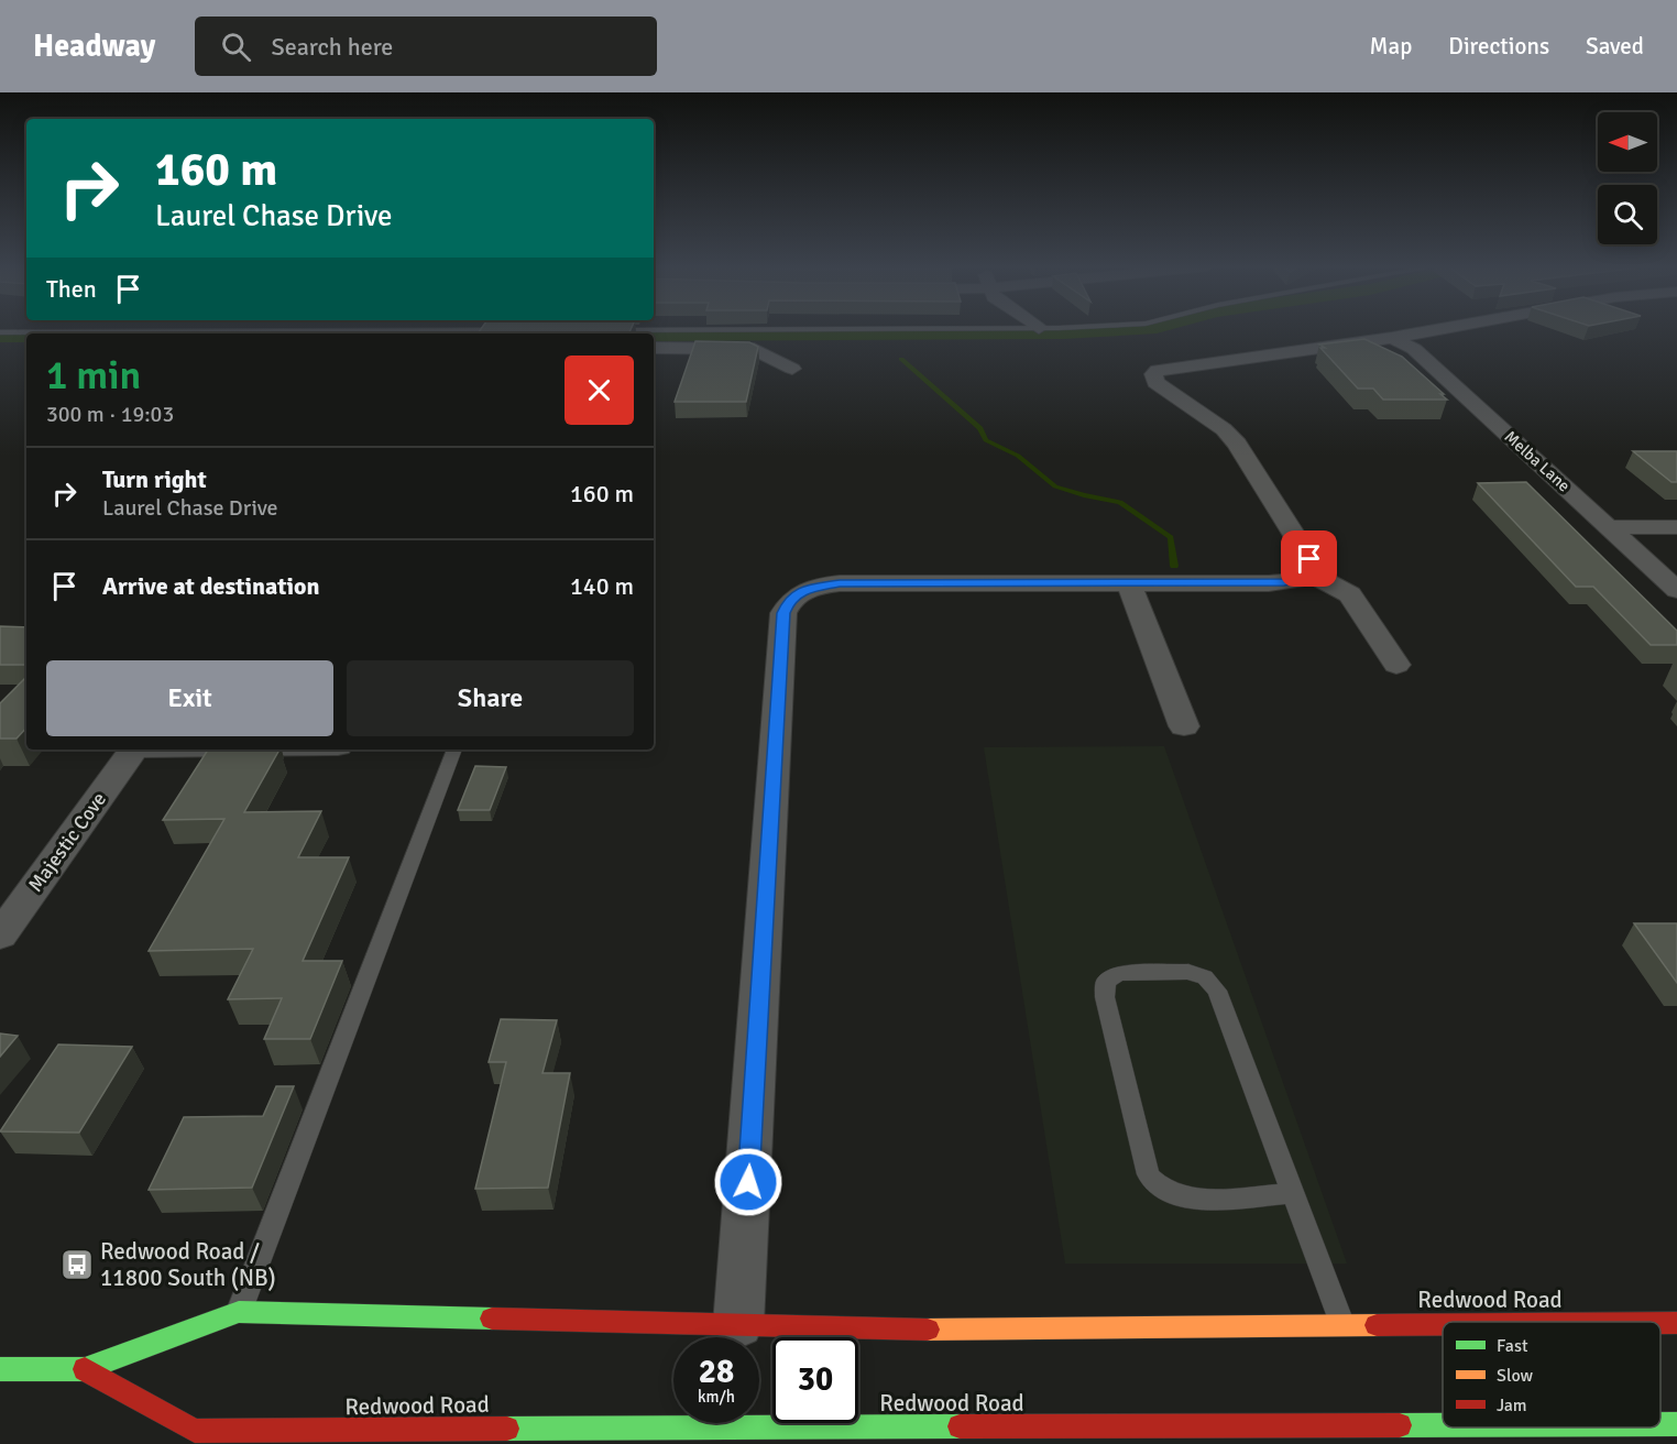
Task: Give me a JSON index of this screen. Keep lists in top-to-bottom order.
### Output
{
  "streets": {
    "main road": ["Redwood Road"],
    "street": ["Melba Lane", "Majestic Cove"]
  },
  "places": {
    "bus stop": ["Redwood Road / 11800 South (NB)"]
  },
  "legend": ["Fast", "Slow", "Jam"],
  "north": "left",
  "page": {
    "header": "Headway",
    "search": "Search here",
    "nav": ["Map", "Directions", "Saved"],
    "turn": ["160 m", "Laurel Chase Drive"],
    "then": "Then",
    "heading": ["1 min", "300 m · 19:03"],
    "list": [
      {
        "name": "Turn right",
        "note": "Laurel Chase Drive",
        "value": "160 m"
      },
      {
        "name": "Arrive at destination",
        "value": "140 m"
      }
    ],
    "buttons": ["Exit", "Share"],
    "speed": "28 km/h",
    "limit": "30"
  }
}
